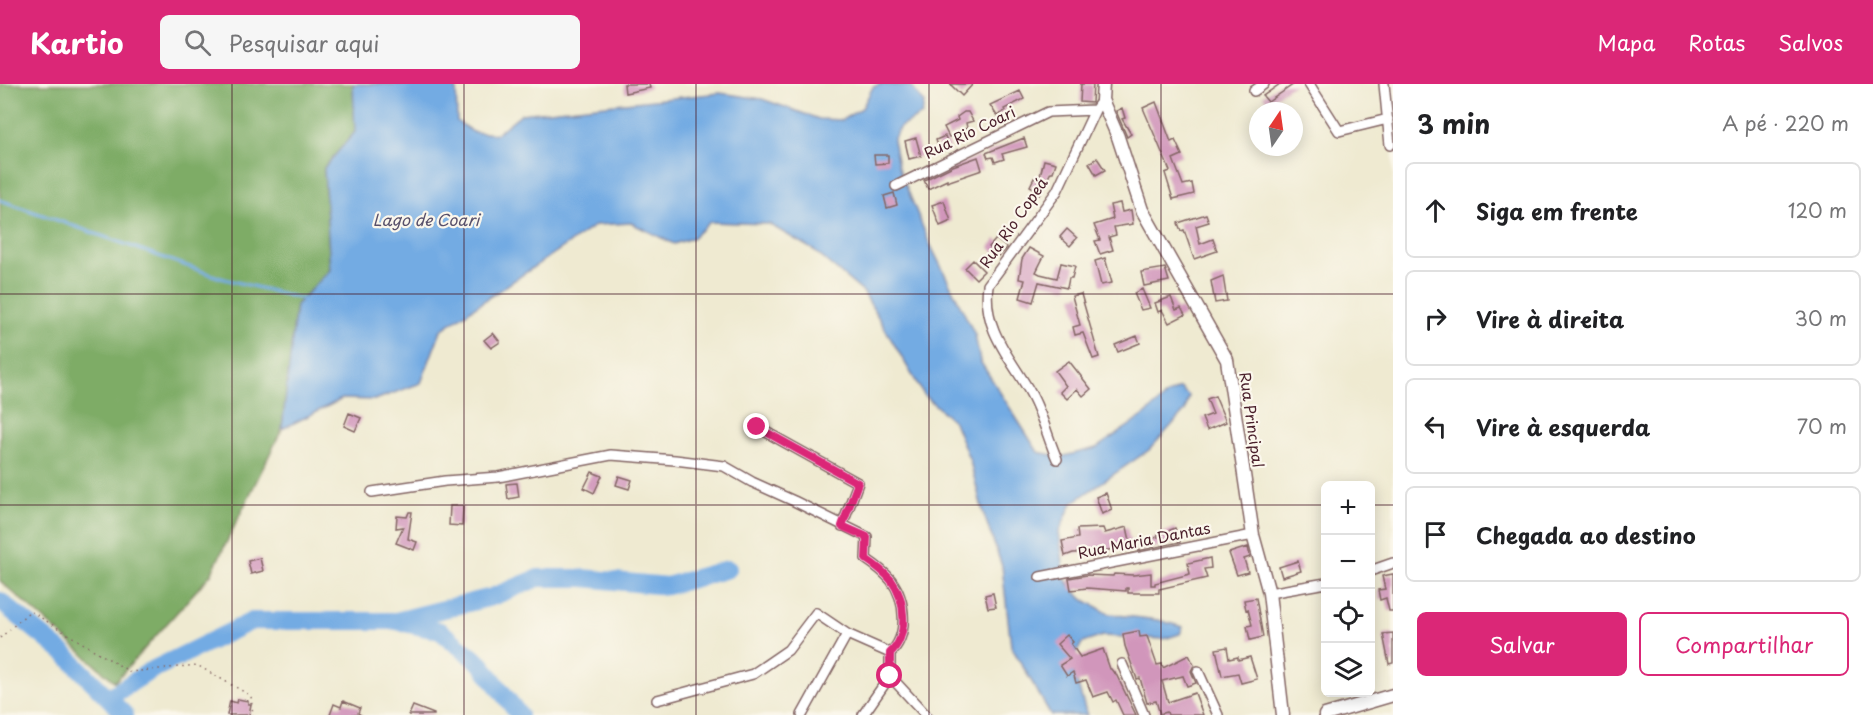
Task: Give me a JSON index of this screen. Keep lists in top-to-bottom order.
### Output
{
  "streets": {
    "street": [
      "Rua Rio Coari",
      "Rua Rio Copeá",
      "Rua Principal",
      "Rua Maria Dantas"
    ]
  },
  "crossings": [
    ["Rua Rio Coari", "Rua Rio Copeá"],
    ["Rua Rio Coari", "Rua Principal"],
    ["Rua Rio Copeá", "Rua Principal"],
    ["Rua Principal", "Rua Maria Dantas"]
  ],
  "water": ["Lago de Coari"],
  "north": "top",
  "page": {
    "header": "Kartio",
    "search": "Pesquisar aqui",
    "nav": ["Mapa", "Rotas", "Salvos"],
    "heading": ["3 min", "A pé · 220 m"],
    "list": [
      ["Siga em frente", "120 m"],
      ["Vire à direita", "30 m"],
      ["Vire à esquerda", "70 m"],
      "Chegada ao destino"
    ],
    "map_buttons": ["+", "−"],
    "buttons": ["Salvar", "Compartilhar"]
  }
}
